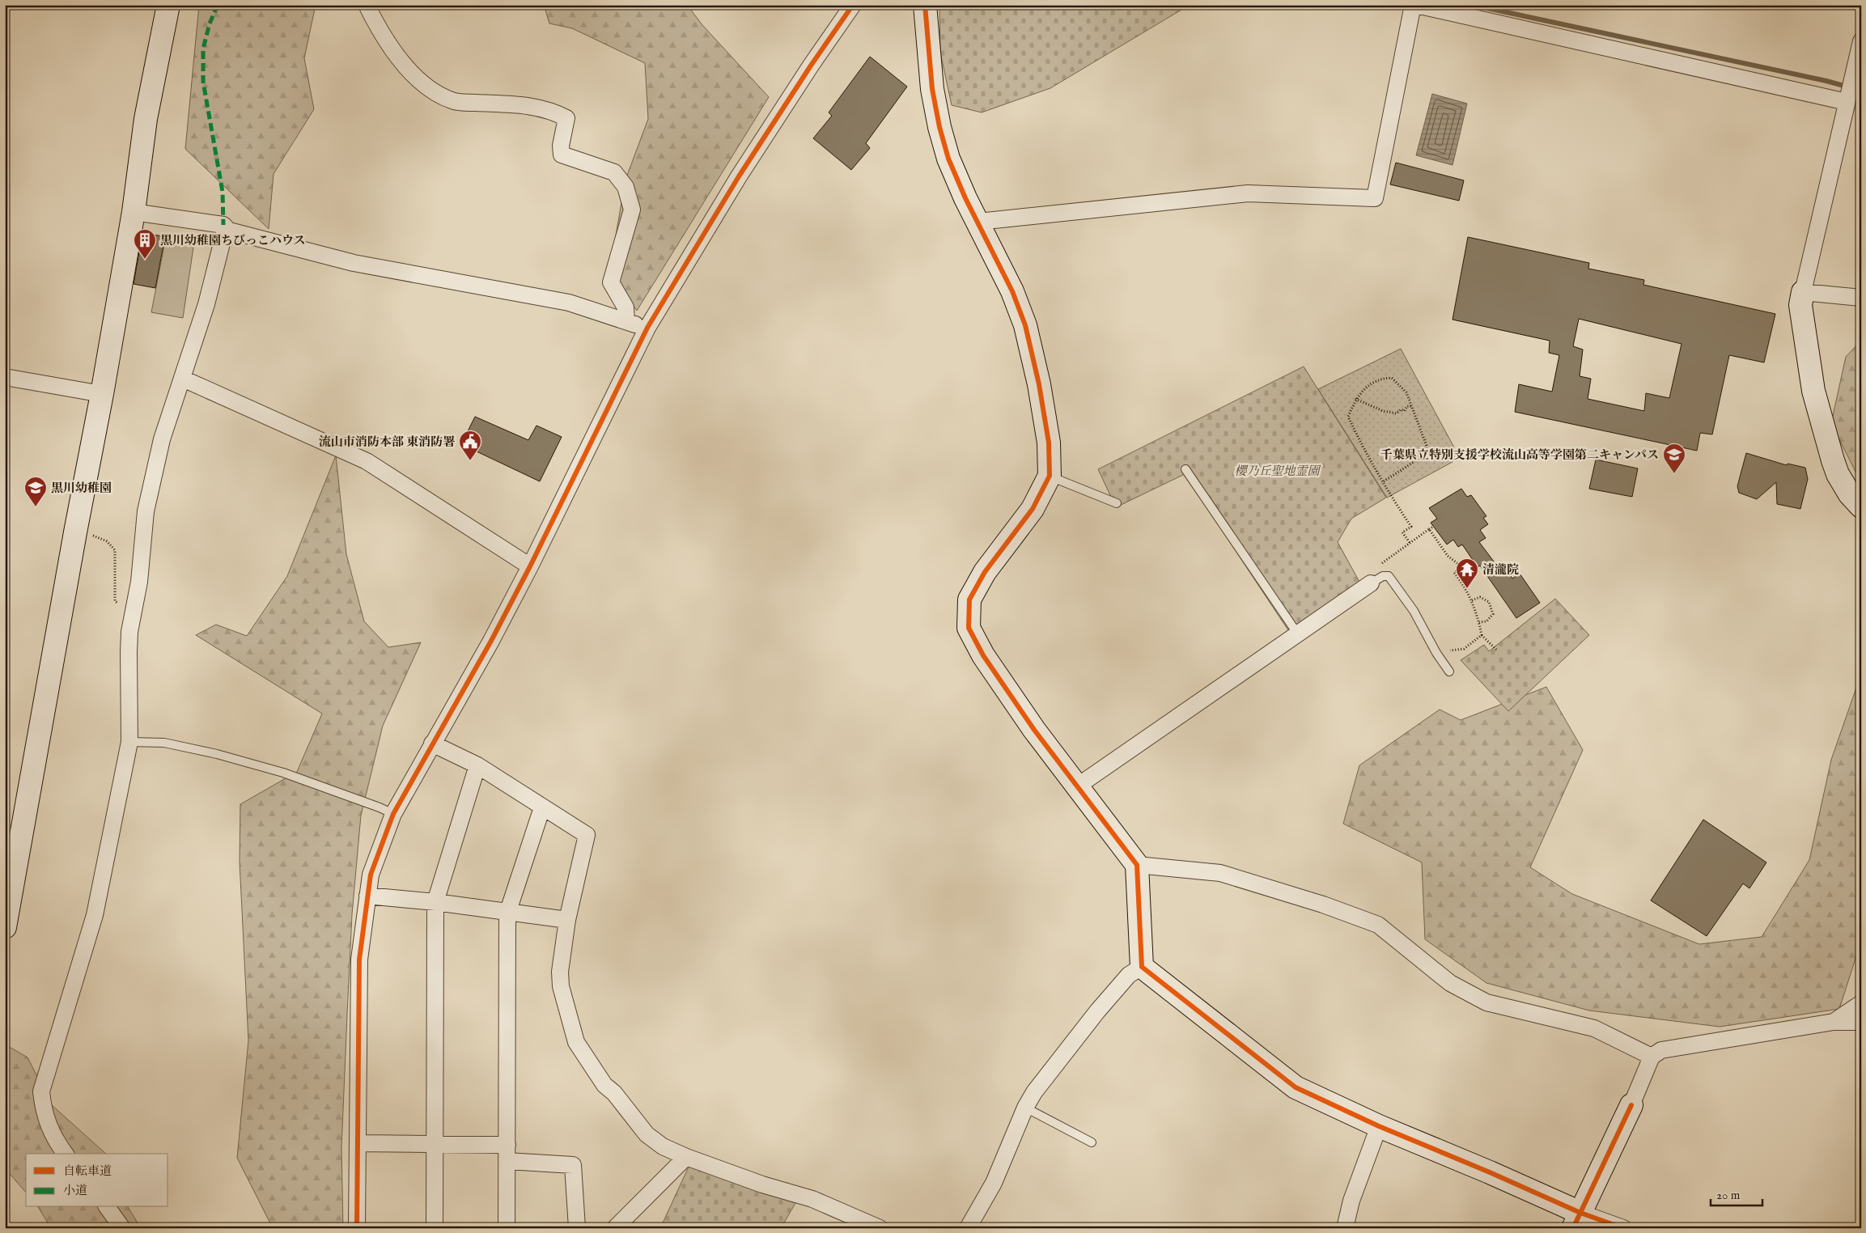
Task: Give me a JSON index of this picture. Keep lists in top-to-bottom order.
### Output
{
  "parks": ["櫻乃丘聖地霊園"],
  "places": {
    "building": ["黒川幼稚園ちびっこハウス"],
    "public building": ["流山市消防本部 東消防署"],
    "school or university": ["千葉県立特別支援学校流山高等学園第二キャンパス", "黒川幼稚園"],
    "temple": ["清瀧院"]
  },
  "legend": ["自転車道", "小道"],
  "scale_bar": "20 m"
}
